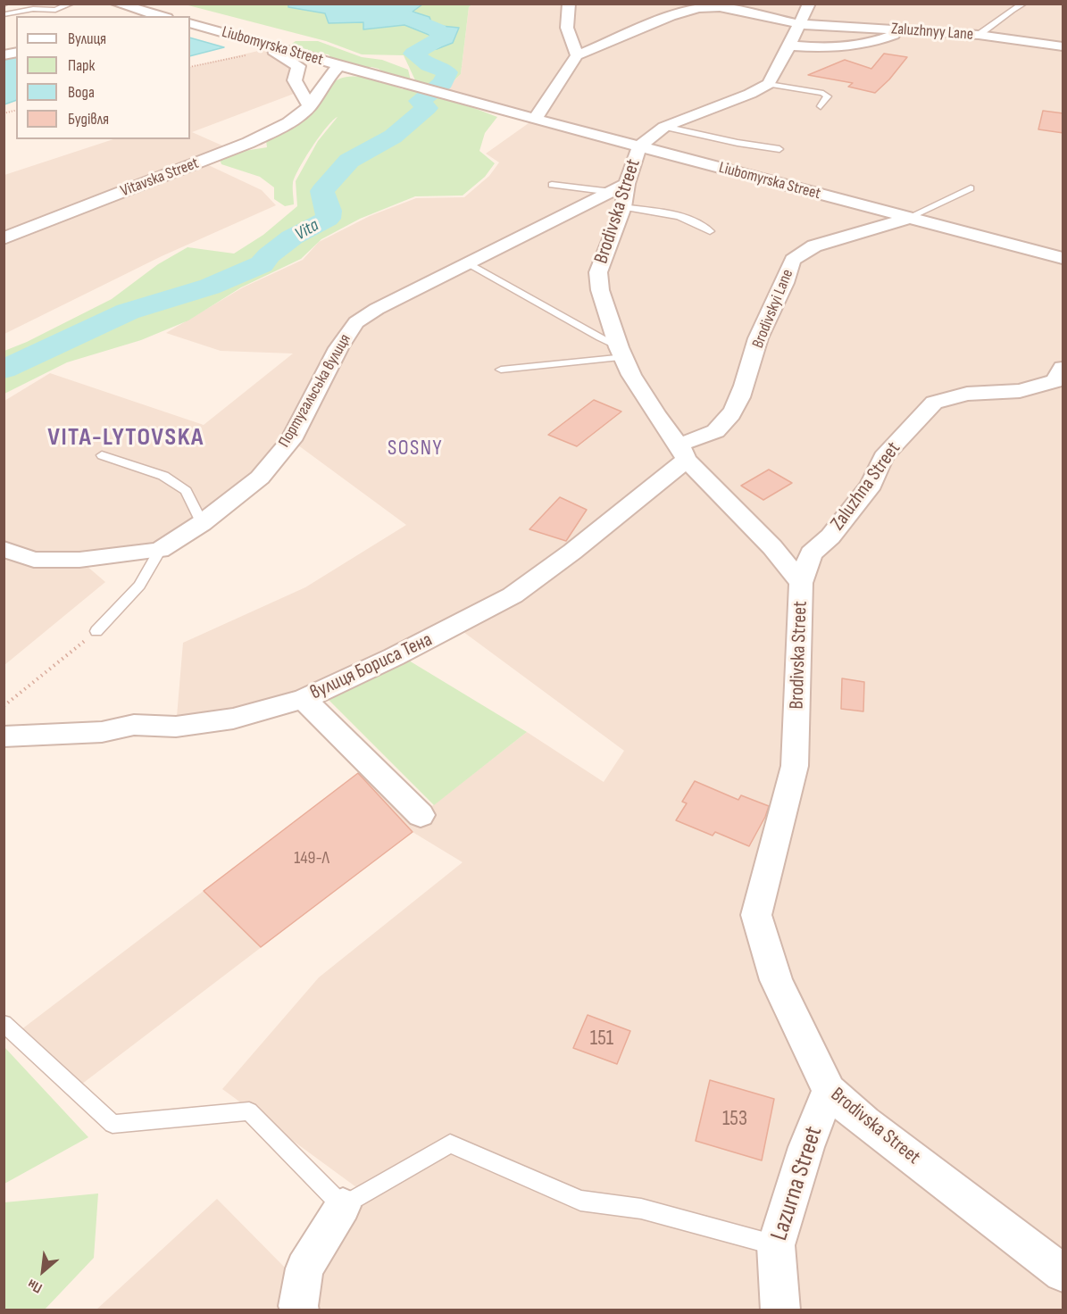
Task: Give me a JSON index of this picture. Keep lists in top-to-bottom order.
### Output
{
  "streets": {
    "street": [
      "Zaluzhnyy Lane",
      "Liubomyrska Street",
      "Vitavska Street",
      "Brodivska Street",
      "Brodivskyi Lane",
      "Португальська вулиця",
      "Zaluzhna Street",
      "вулиця Бориса Тена",
      "Lazurna Street"
    ]
  },
  "crossings": [
    ["Liubomyrska Street", "Vitavska Street"],
    ["Liubomyrska Street", "Brodivska Street"],
    ["Liubomyrska Street", "Brodivskyi Lane"],
    ["Brodivska Street", "Brodivskyi Lane"],
    ["Brodivska Street", "Португальська вулиця"],
    ["Brodivska Street", "Zaluzhna Street"],
    ["Brodivska Street", "вулиця Бориса Тена"],
    ["Brodivska Street", "Lazurna Street"],
    ["Brodivskyi Lane", "вулиця Бориса Тена"]
  ],
  "districts": ["VITA-LYTOVSKA", "SOSNY"],
  "water": ["Vita"],
  "house_numbers": ["149-Л", "151", "153"],
  "legend": [
    "Вулиця",
    "Парк",
    "Вода",
    "Будівля"
  ],
  "north": "bottom left"
}
